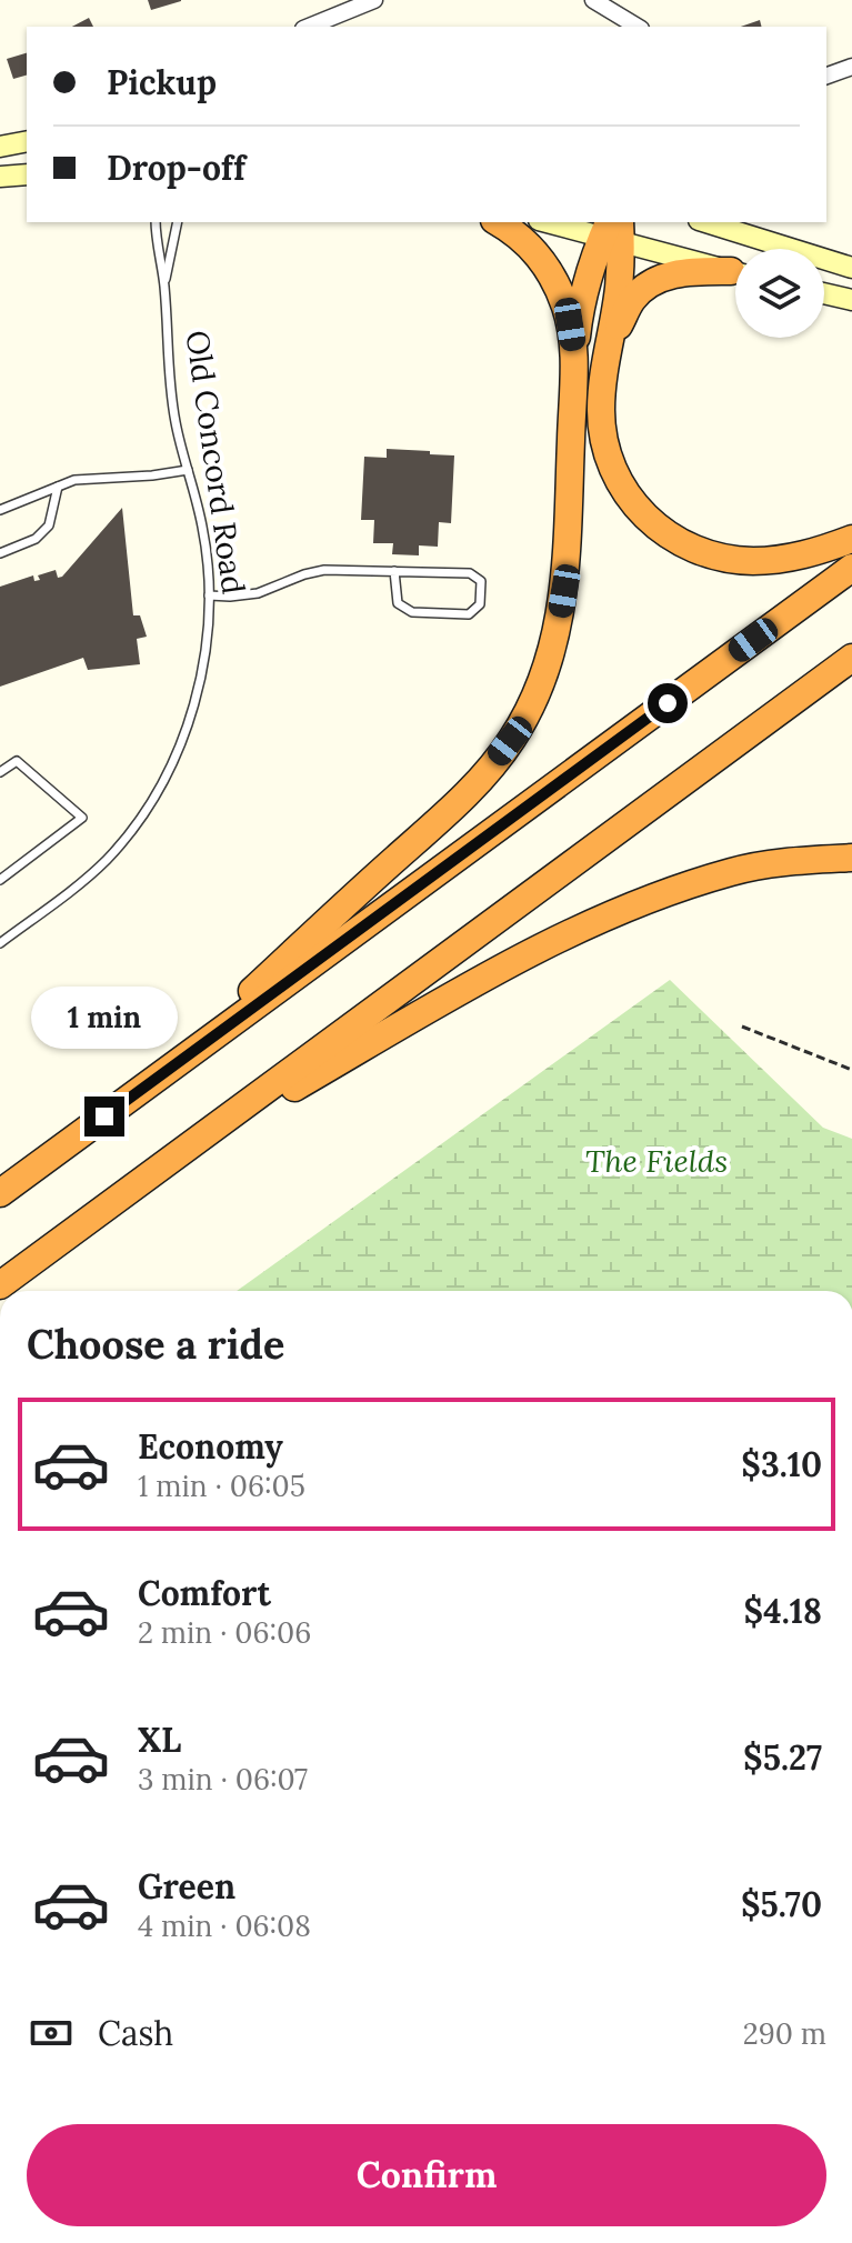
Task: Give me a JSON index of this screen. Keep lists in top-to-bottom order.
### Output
{
  "streets": {
    "lane": ["Old Concord Road"]
  },
  "parks": ["The Fields"],
  "page": {
    "banner": ["Pickup", "Drop-off"],
    "bubble": "1 min",
    "heading": "Choose a ride",
    "list": [
      {
        "name": "Economy",
        "note": "1 min · 06:05",
        "value": "$3.10"
      },
      {
        "name": "Comfort",
        "note": "2 min · 06:06",
        "value": "$4.18"
      },
      {
        "name": "XL",
        "note": "3 min · 06:07",
        "value": "$5.27"
      },
      {
        "name": "Green",
        "note": "4 min · 06:08",
        "value": "$5.70"
      }
    ],
    "pay": ["Cash", "290 m"],
    "buttons": "Confirm"
  }
}
